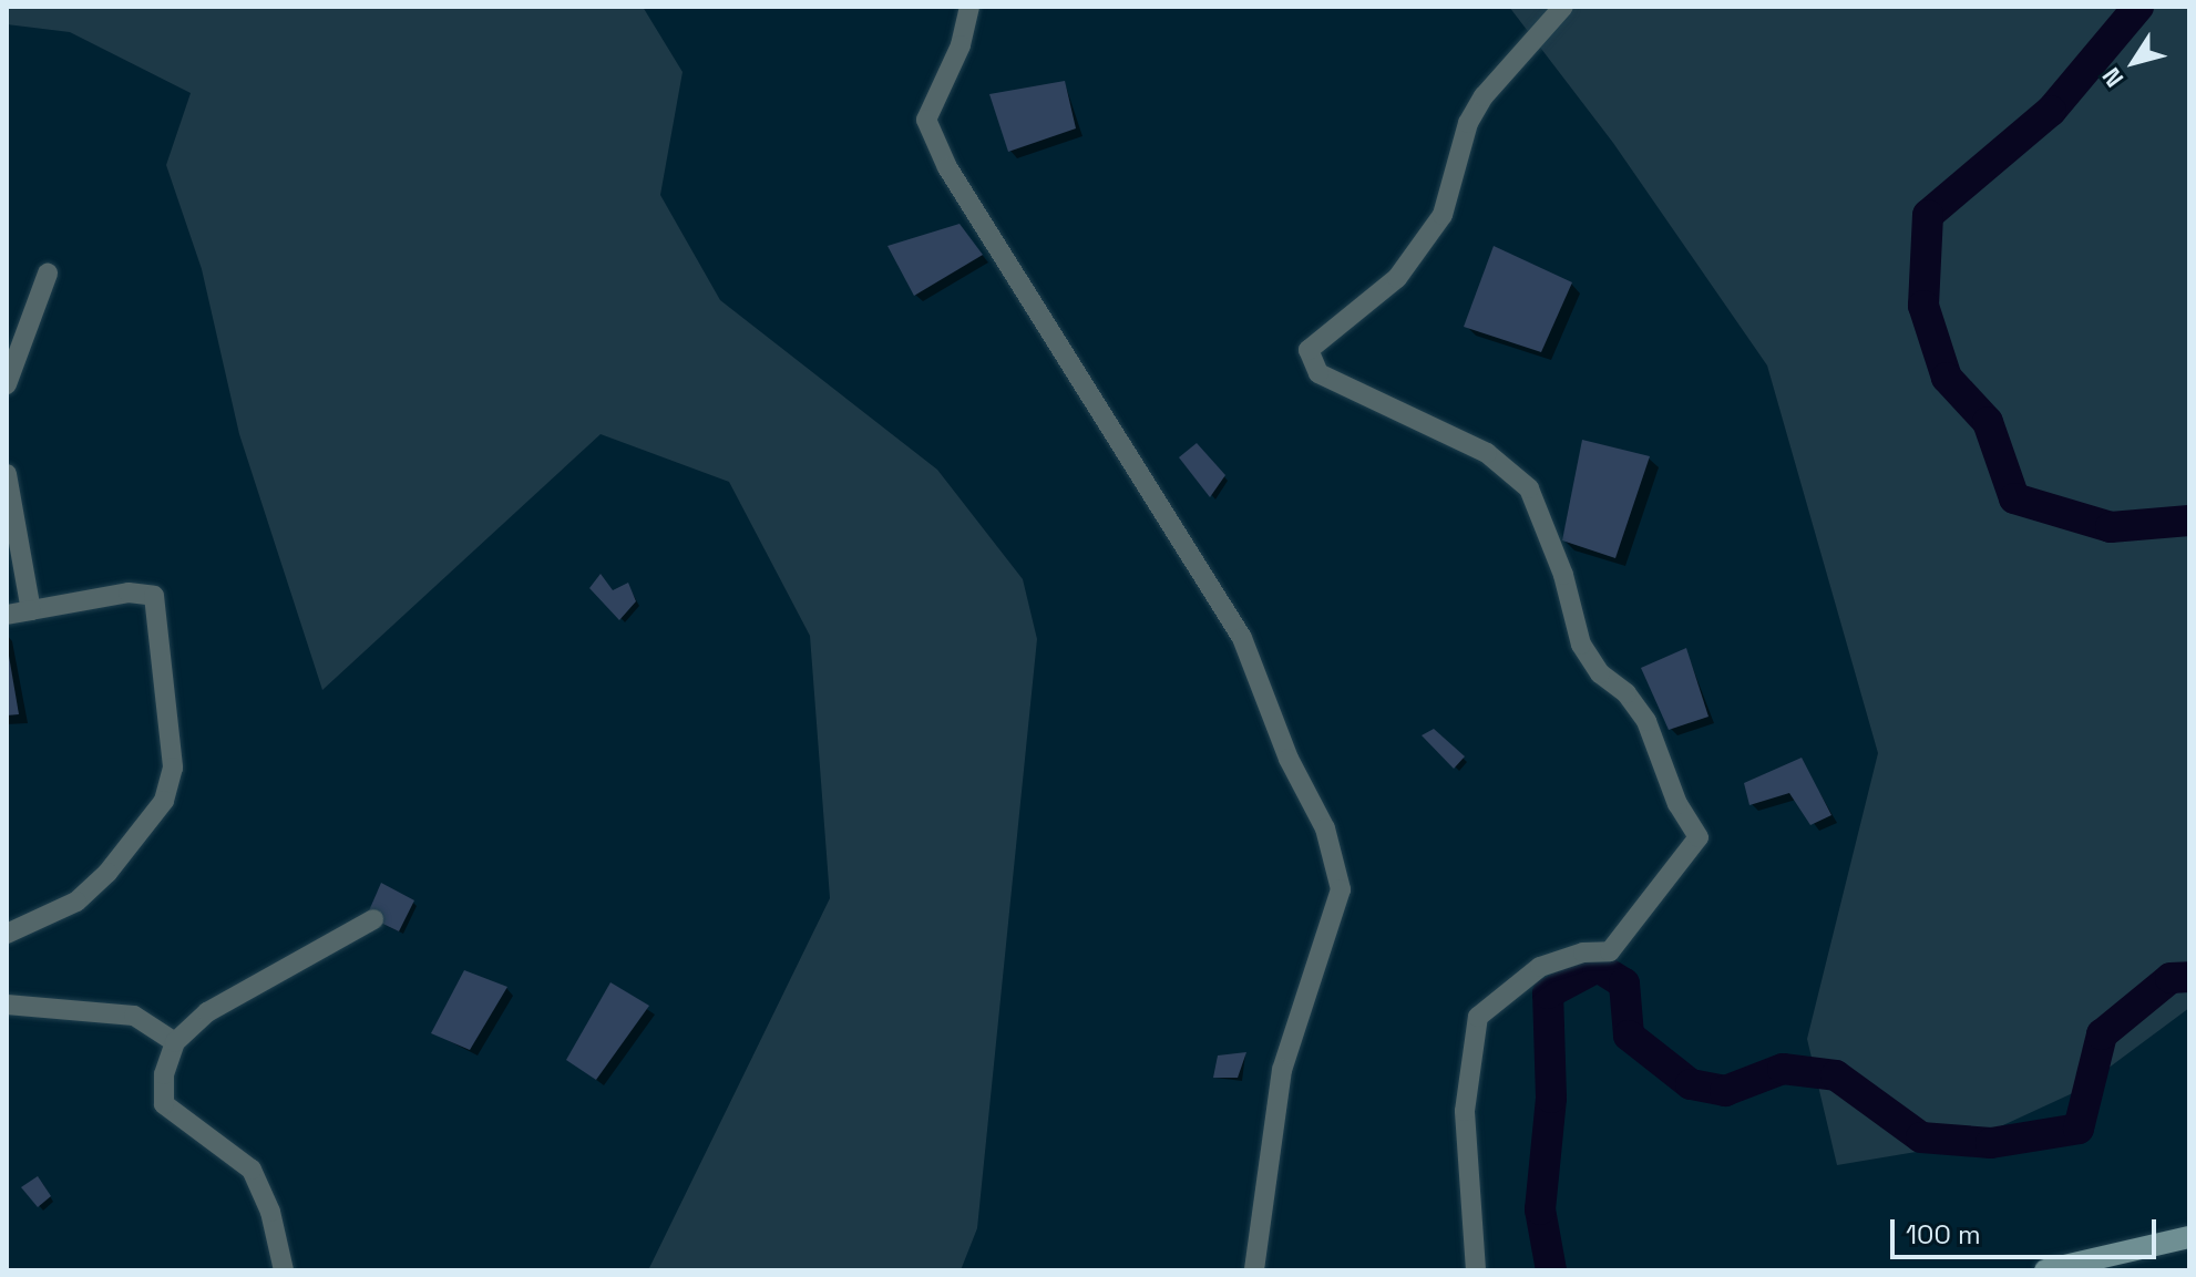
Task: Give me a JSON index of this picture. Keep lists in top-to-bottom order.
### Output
{
  "scale_bar": "100 m",
  "north": "bottom left"
}
